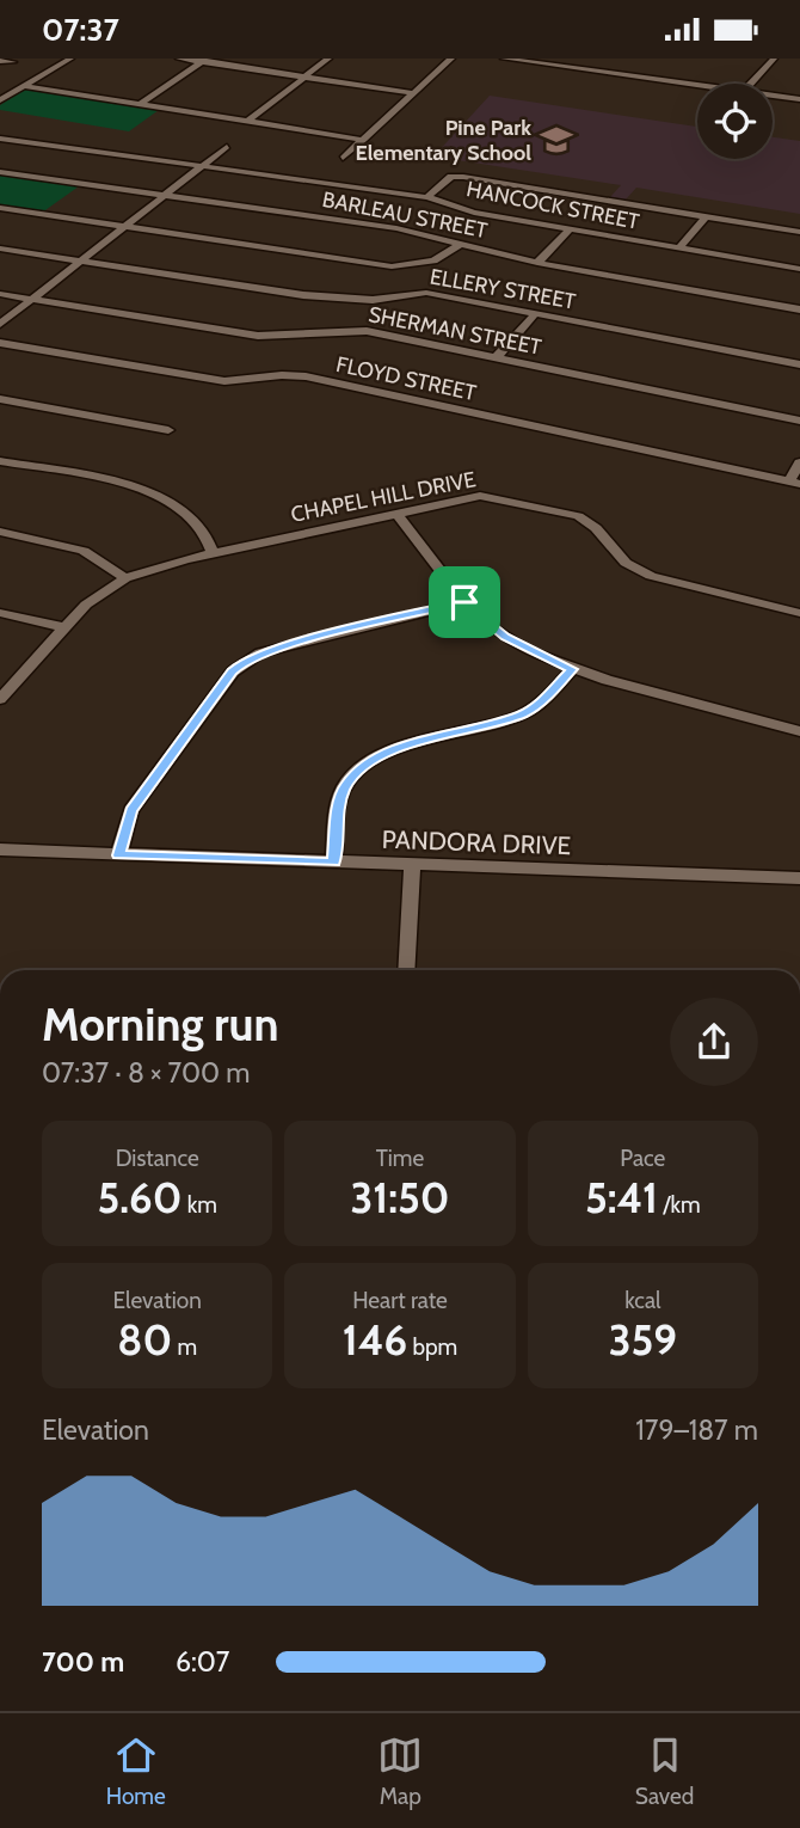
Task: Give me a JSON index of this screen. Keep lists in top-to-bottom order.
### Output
{
  "streets": {
    "street": [
      "HANCOCK STREET",
      "BARLEAU STREET",
      "ELLERY STREET",
      "SHERMAN STREET",
      "FLOYD STREET",
      "CHAPEL HILL DRIVE",
      "PANDORA DRIVE"
    ]
  },
  "places": {
    "school or university": ["Pine Park Elementary School"]
  },
  "page": {
    "status": "07:37",
    "heading": ["Morning run", "07:37 · 8 × 700 m"],
    "stats": [
      ["Distance", "5.60 km"],
      ["Time", "31:50"],
      ["Pace", "5:41 /km"],
      ["Elevation", "80 m"],
      ["Heart rate", "146 bpm"],
      ["kcal", "359"]
    ],
    "chart": ["Elevation", "179–187 m"],
    "list": [
      {
        "name": "700 m",
        "note": "6:07"
      }
    ],
    "tabs": ["Home", "Map", "Saved"]
  }
}
